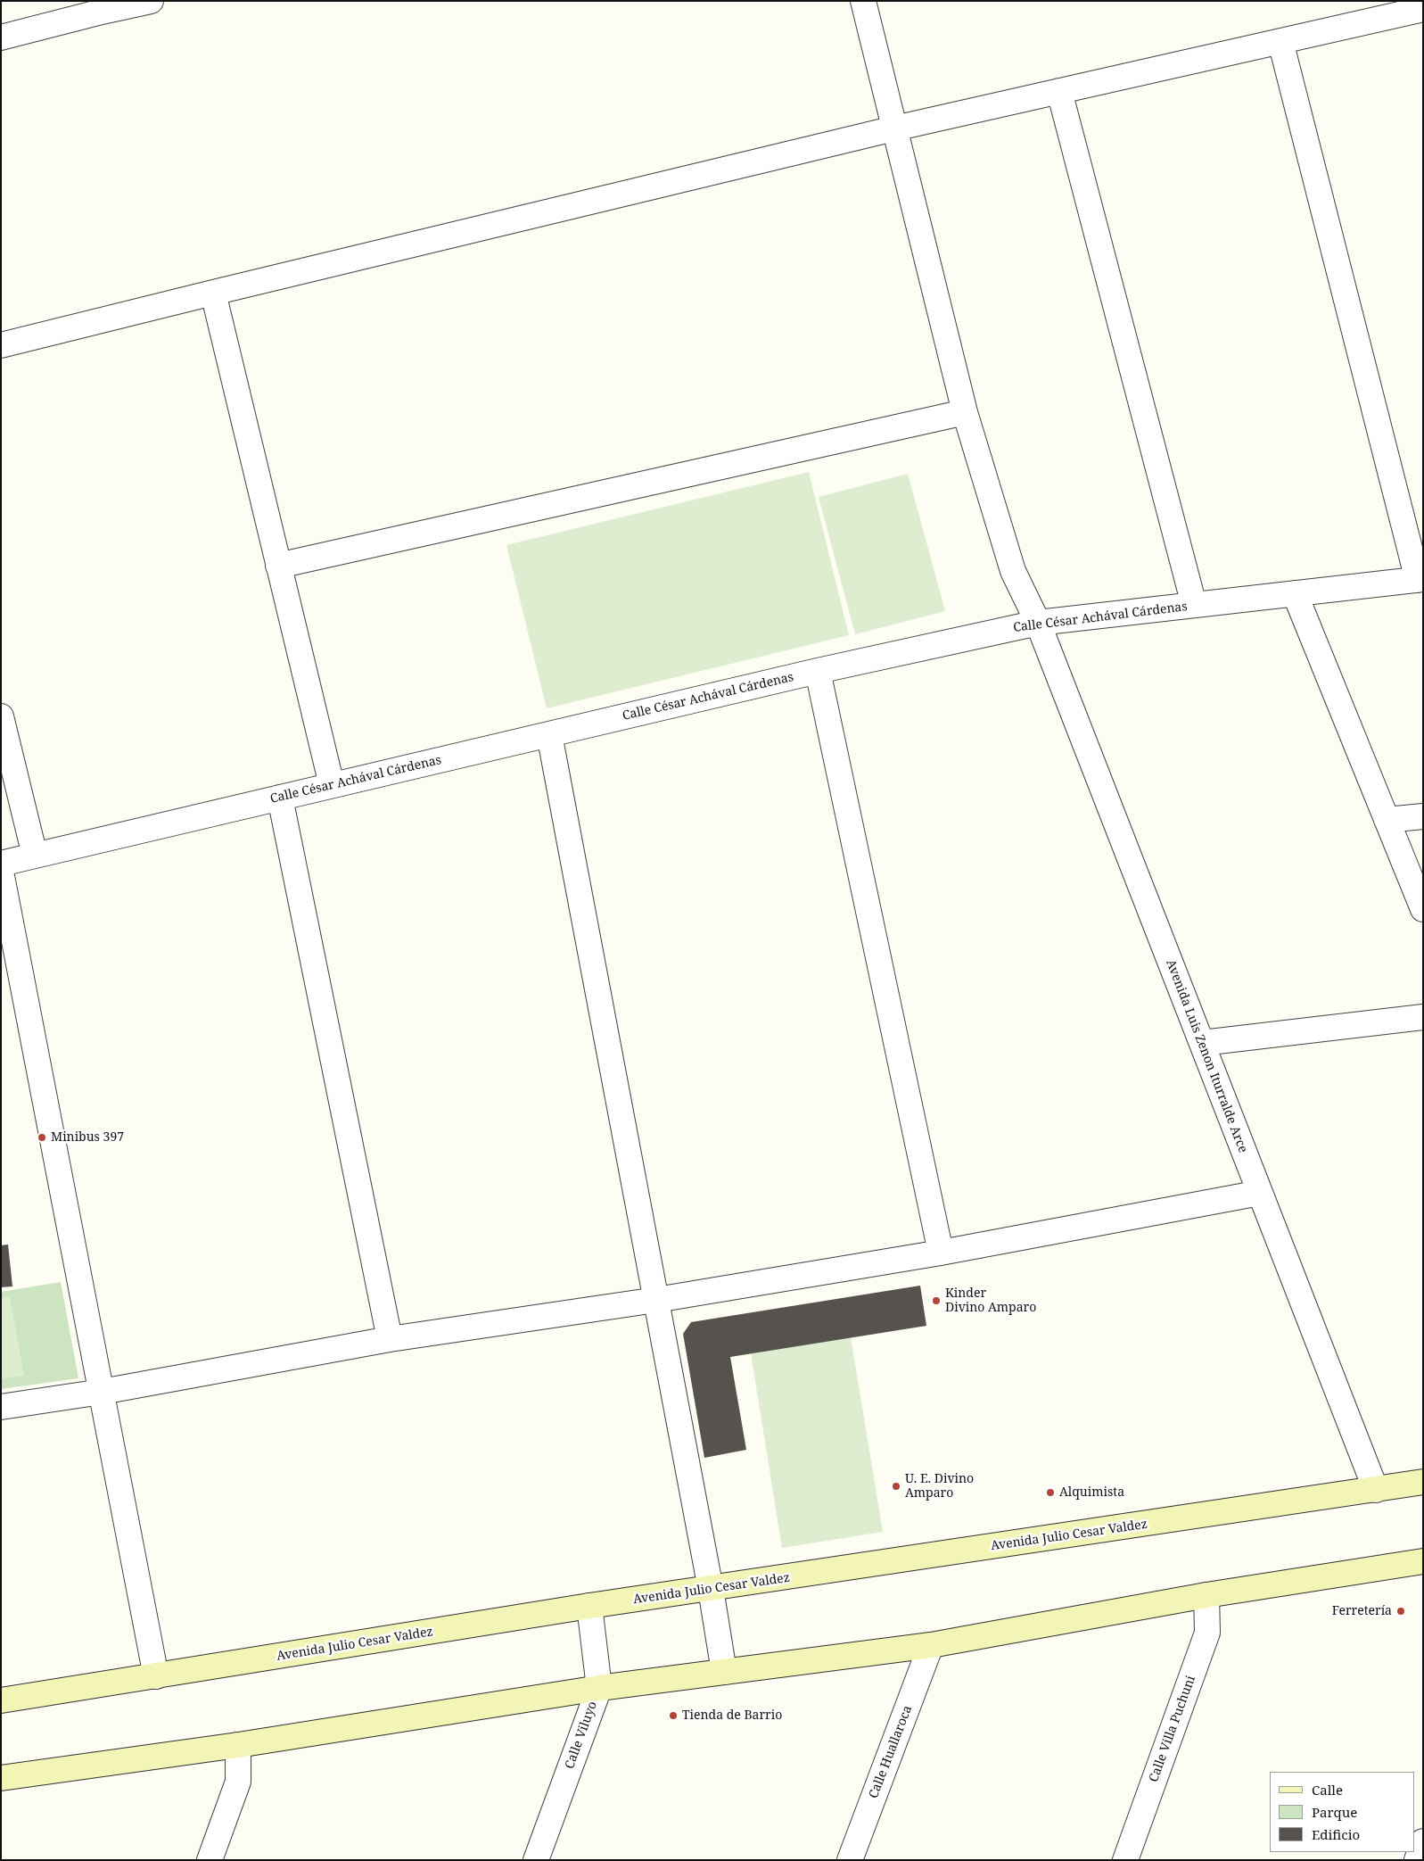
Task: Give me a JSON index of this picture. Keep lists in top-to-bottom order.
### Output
{
  "streets": {
    "main road": ["Avenida Julio Cesar Valdez"],
    "street": [
      "Calle César Achával Cárdenas",
      "Avenida Luis Zenon Iturralde Arce",
      "Calle Villa Puchuni",
      "Calle Viluyo",
      "Calle Huallaroca"
    ]
  },
  "crossings": [
    ["Calle César Achával Cárdenas", "Avenida Luis Zenon Iturralde Arce"],
    ["Avenida Luis Zenon Iturralde Arce", "Avenida Julio Cesar Valdez"],
    ["Avenida Julio Cesar Valdez", "Calle Viluyo"]
  ],
  "places": [
    "Minibus 397",
    "Kinder Divino Amparo",
    "U. E. Divino Amparo",
    "Alquimista",
    "Ferretería",
    "Tienda de Barrio"
  ],
  "legend": ["Calle", "Parque", "Edificio"]
}
